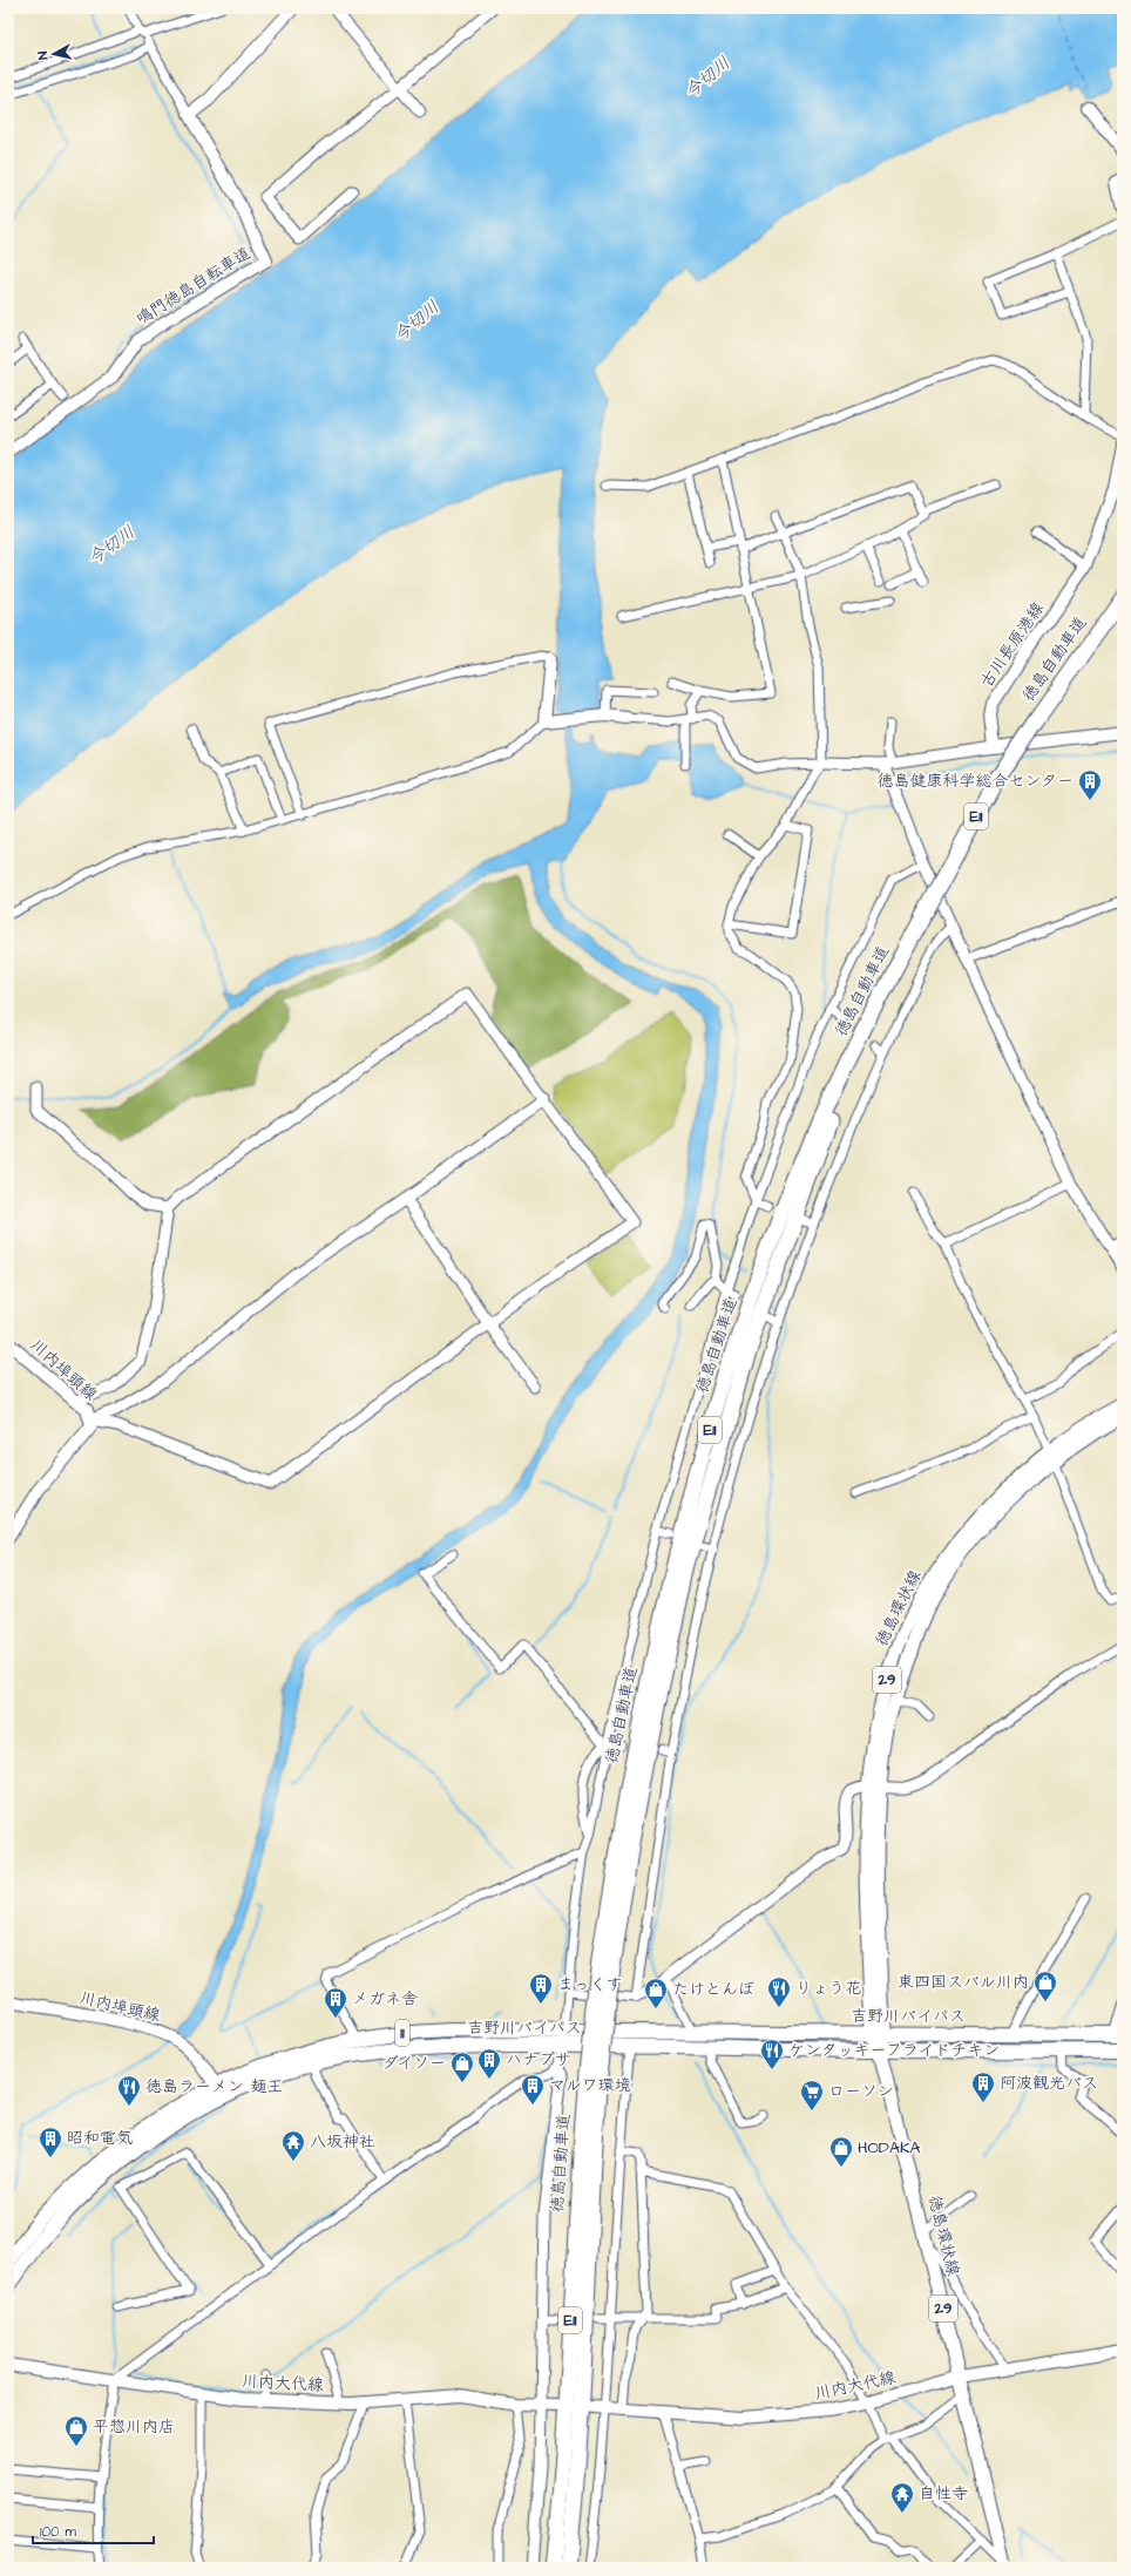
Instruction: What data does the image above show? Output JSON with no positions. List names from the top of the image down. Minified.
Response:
{"streets":{"highway":["徳島自動車道","E11","吉野川バイパス","11"],"main road":["鳴門徳島自転車道","古川長原港線","川内埠頭線","徳島環状線","29","川内大代線"]},"crossings":[["川内埠頭線","吉野川バイパス"],["徳島環状線","吉野川バイパス"],["徳島環状線","川内大代線"]],"water":["今切川"],"places":{"building":["徳島健康科学総合センター","まっくす","メガネ舎","ハナブサ","阿波観光バス","マルワ環境","昭和電気"],"shop":["東四国スバル川内","たけとんぼ","ダイソー","HODAKA","平惣川内店"],"restaurant":["りょう花","ケンタッキーフライドチキン","徳島ラーメン 麺王"],"supermarket":["ローソン"],"temple":["八坂神社","自性寺"]},"scale_bar":"100 m","north":"left"}
